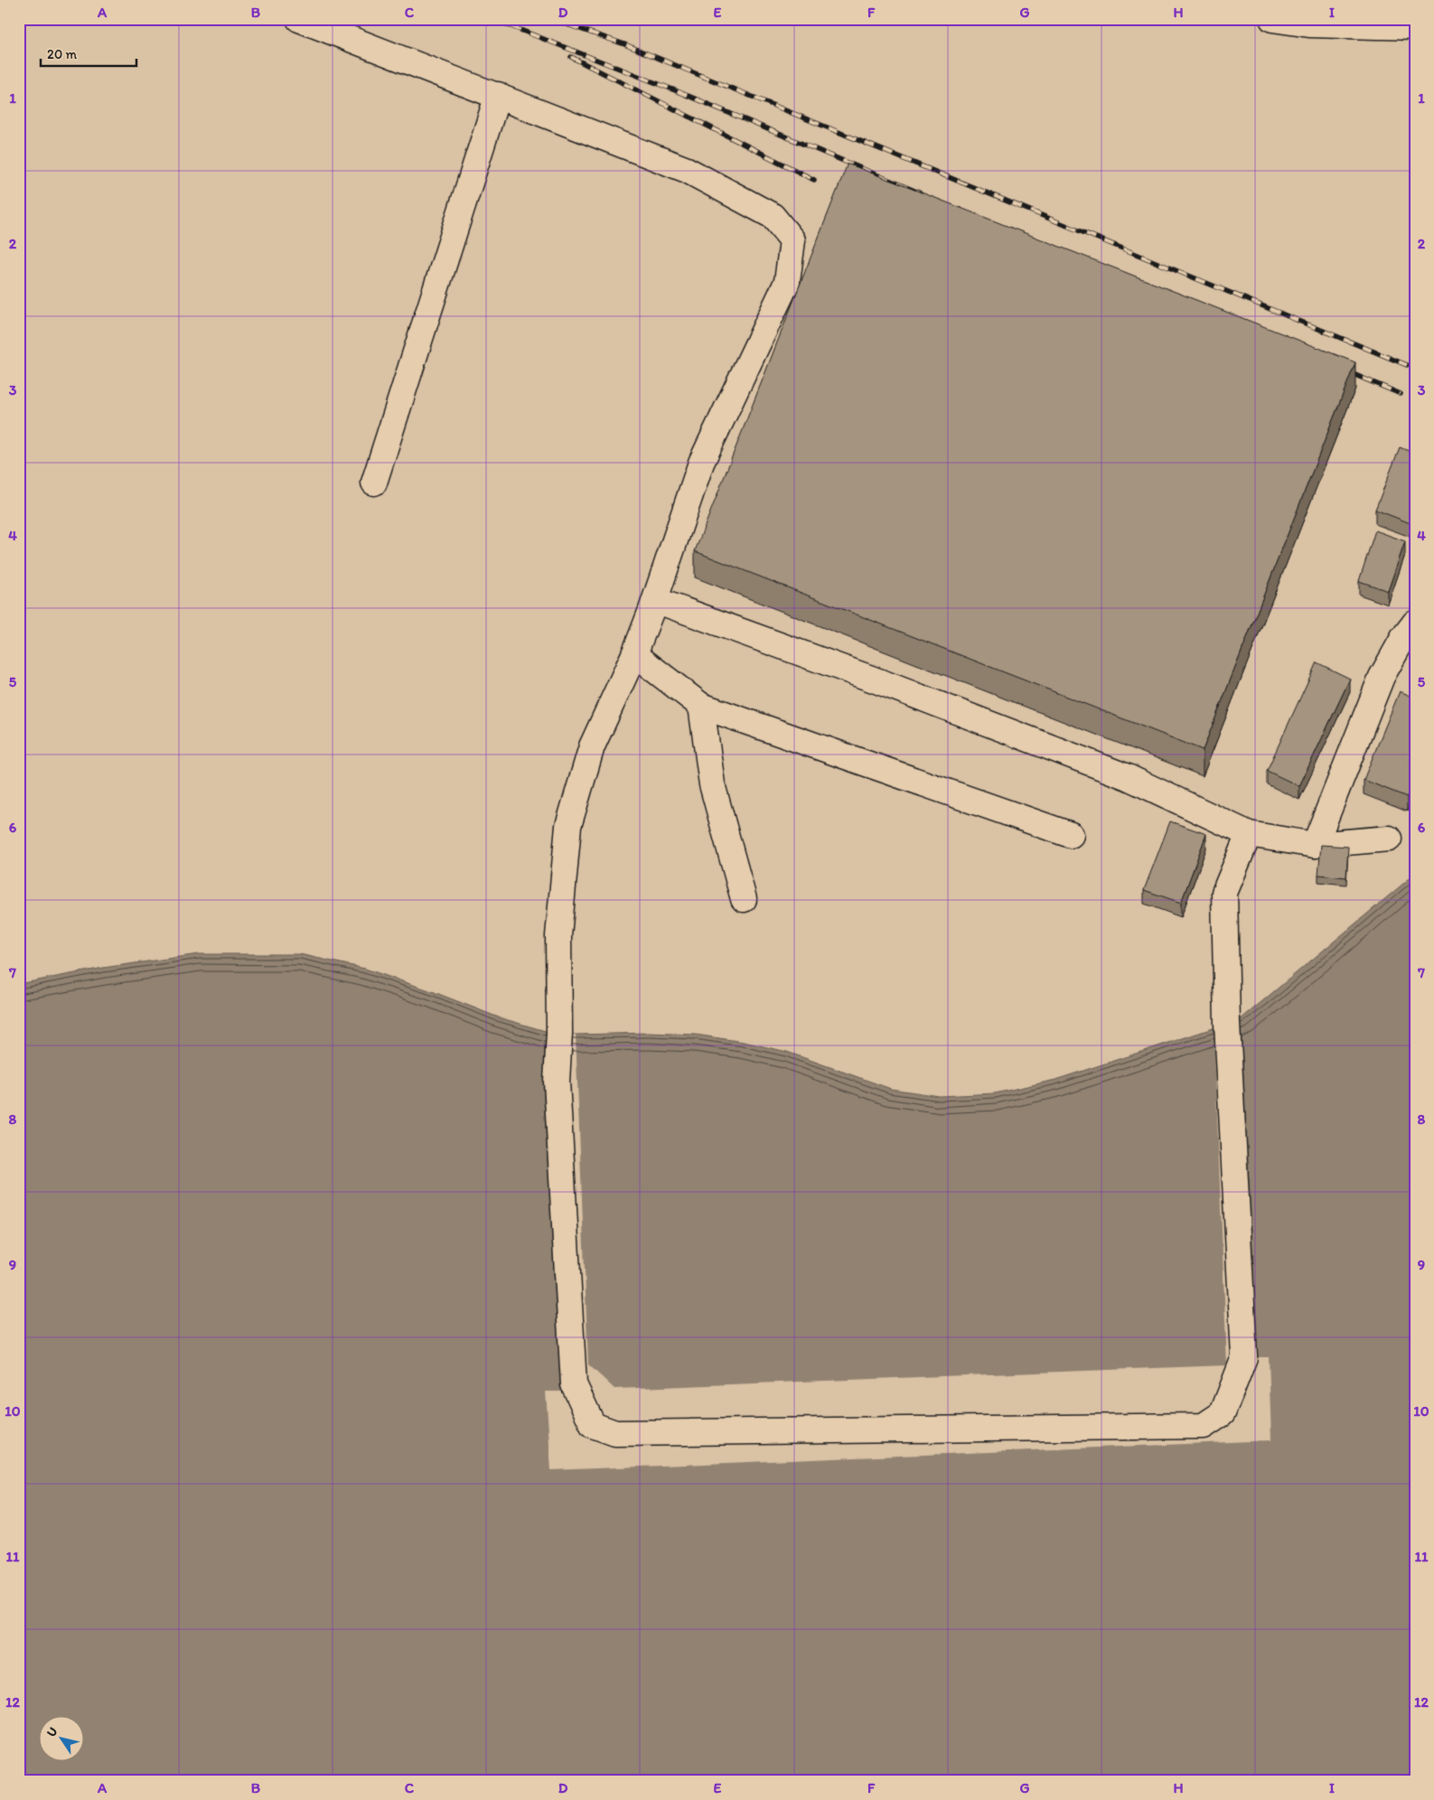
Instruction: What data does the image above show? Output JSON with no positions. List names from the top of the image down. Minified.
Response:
{"scale_bar":"20 m","north":"top left","grid":{"columns":["A","B","C","D","E","F","G","H","I"],"rows":["1","2","3","4","5","6","7","8","9","10","11","12"]}}
